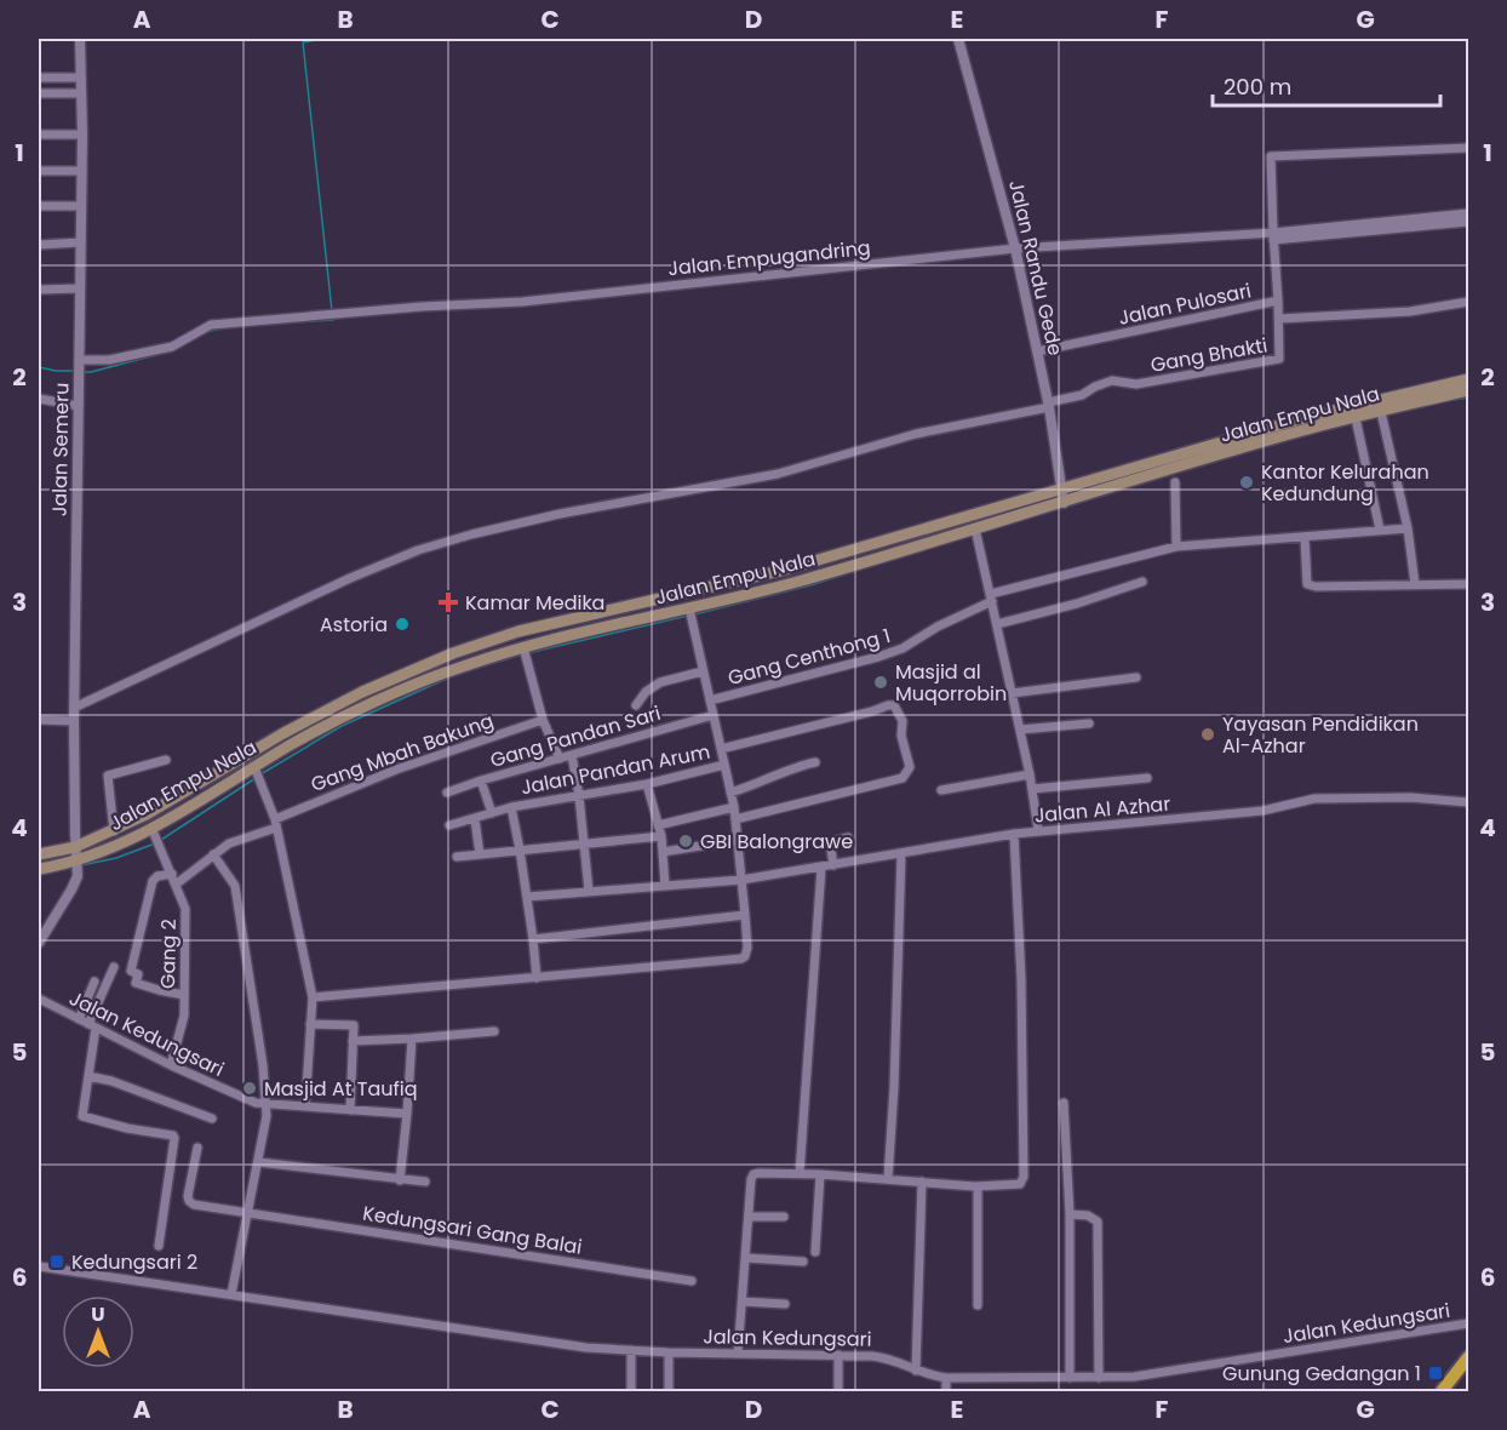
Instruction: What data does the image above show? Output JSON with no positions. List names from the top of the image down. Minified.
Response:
{"streets":{"main road":["Jalan Empu Nala"],"street":["Jalan Empugandring","Jalan Randu Gede","Jalan Pulosari","Gang Bhakti","Jalan Semeru","Gang Centhong 1","Gang Pandan Sari","Gang Mbah Bakung","Jalan Pandan Arum","Jalan Al Azhar","Gang 2","Jalan Kedungsari","Kedungsari Gang Balai"]},"crossings":[["Jalan Empugandring","Jalan Randu Gede"],["Jalan Empugandring","Jalan Pulosari"],["Jalan Empugandring","Jalan Semeru"],["Jalan Randu Gede","Jalan Pulosari"],["Jalan Randu Gede","Gang Bhakti"],["Jalan Randu Gede","Jalan Empu Nala"],["Jalan Pulosari","Gang Bhakti"],["Jalan Empu Nala","Jalan Semeru"],["Jalan Empu Nala","Gang 2"],["Gang Mbah Bakung","Gang 2"],["Gang 2","Jalan Kedungsari"]],"places":{"other":["Kantor Kelurahan Kedundung","Astoria","Masjid al Muqorrobin","Yayasan Pendidikan Al-Azhar","GBI Balongrawe","Masjid At Taufiq"],"health":["Kamar Medika"],"transit":["Kedungsari 2","Gunung Gedangan 1"]},"scale_bar":"200 m","north":"top","grid":{"columns":["A","B","C","D","E","F","G"],"rows":["1","2","3","4","5","6"]}}
